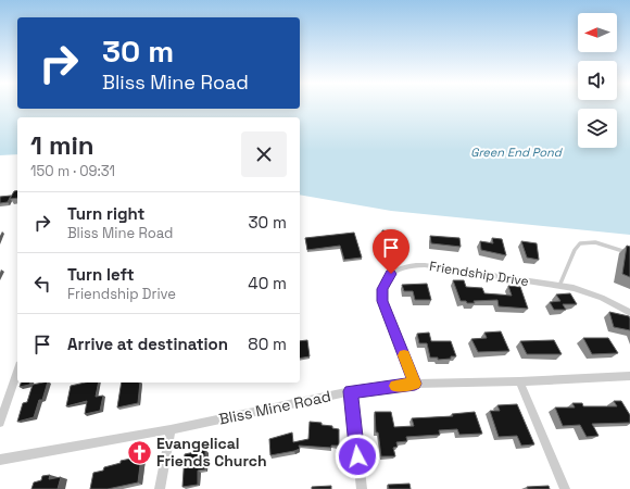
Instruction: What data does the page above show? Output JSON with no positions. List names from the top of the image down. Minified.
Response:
{"streets":{"street":["Friendship Drive","Bliss Mine Road"]},"crossings":[["Friendship Drive","Bliss Mine Road"]],"water":["Green End Pond"],"places":{"church":["Evangelical Friends Church"]},"north":"left","page":{"turn":["30 m","Bliss Mine Road"],"heading":["1 min","150 m · 09:31"],"list":[{"name":"Turn right","note":"Bliss Mine Road","value":"30 m"},{"name":"Turn left","note":"Friendship Drive","value":"40 m"},{"name":"Arrive at destination","value":"80 m"}]}}
